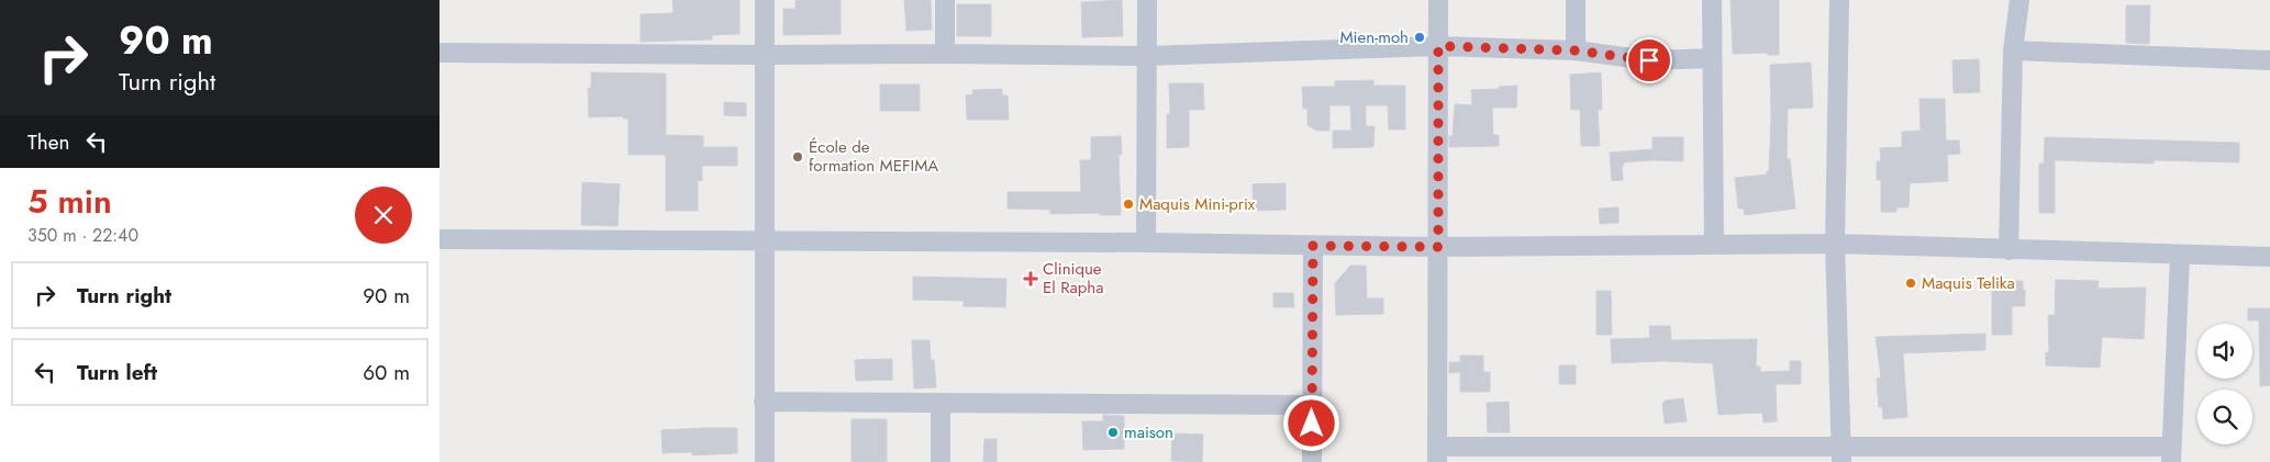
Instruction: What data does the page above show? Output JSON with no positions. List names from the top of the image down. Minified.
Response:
{"places":{"other":["Mien-moh","École de formation MEFIMA","Maquis Mini-prix","Maquis Telika","maison"],"health":["Clinique El Rapha"]},"page":{"turn":["90 m","Turn right"],"then":"Then","heading":["5 min","350 m · 22:40"],"list":[{"name":"Turn right","value":"90 m"},{"name":"Turn left","value":"60 m"}]}}
